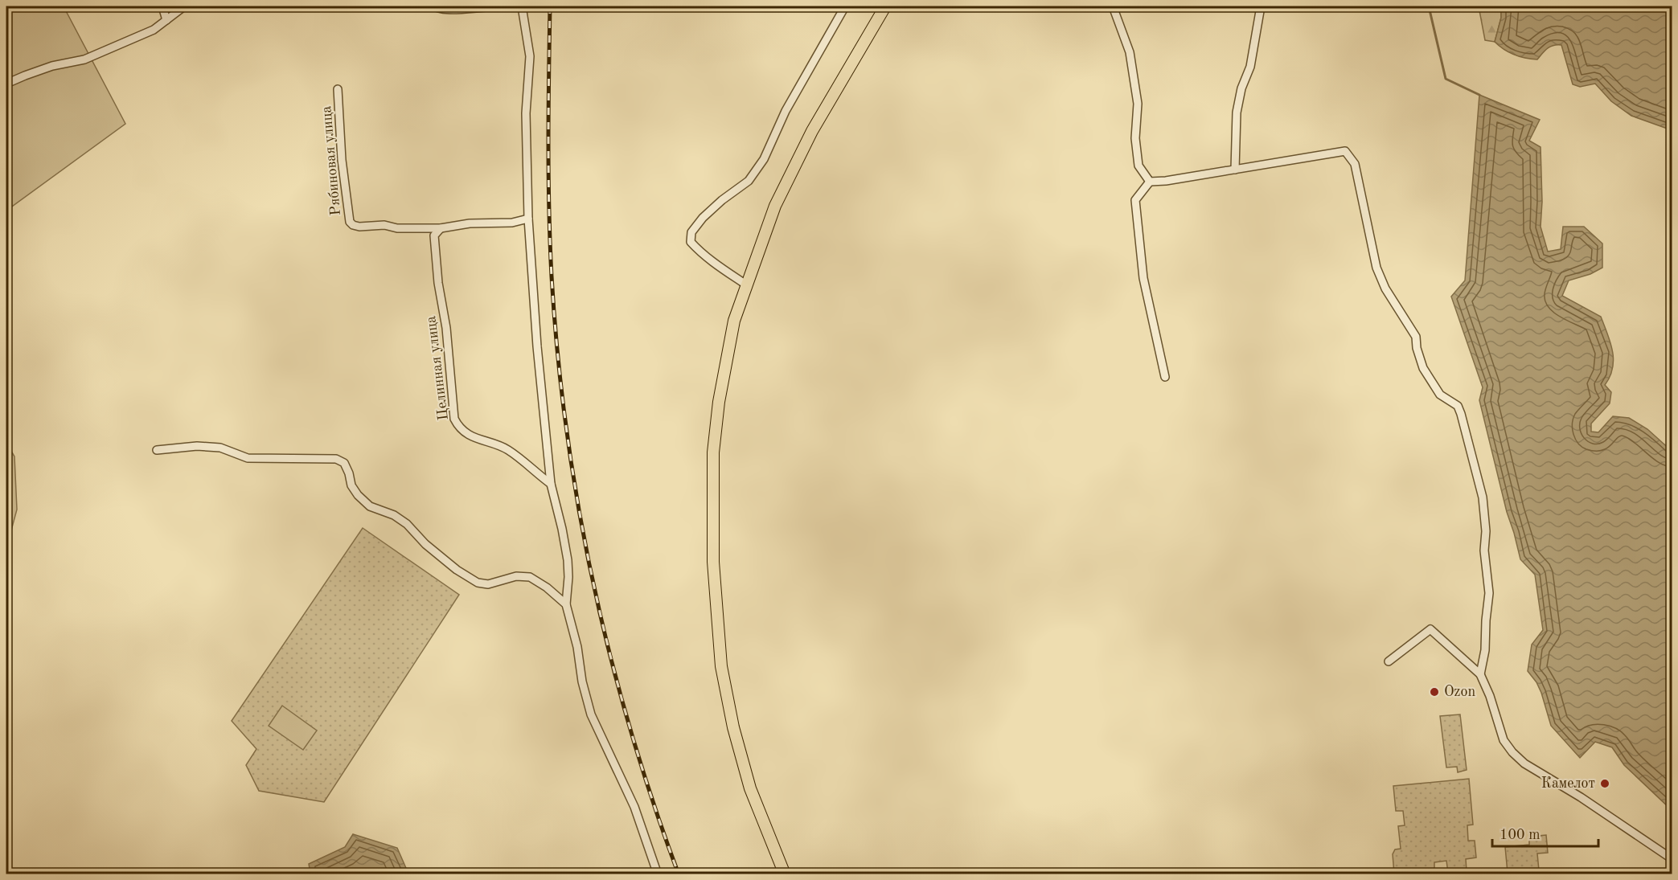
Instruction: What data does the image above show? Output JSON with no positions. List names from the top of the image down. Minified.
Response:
{"streets":{"street":["Рябиновая улица","Целинная улица"]},"crossings":[["Рябиновая улица","Целинная улица"]],"places":["Ozon","Камелот"],"scale_bar":"100 m"}
